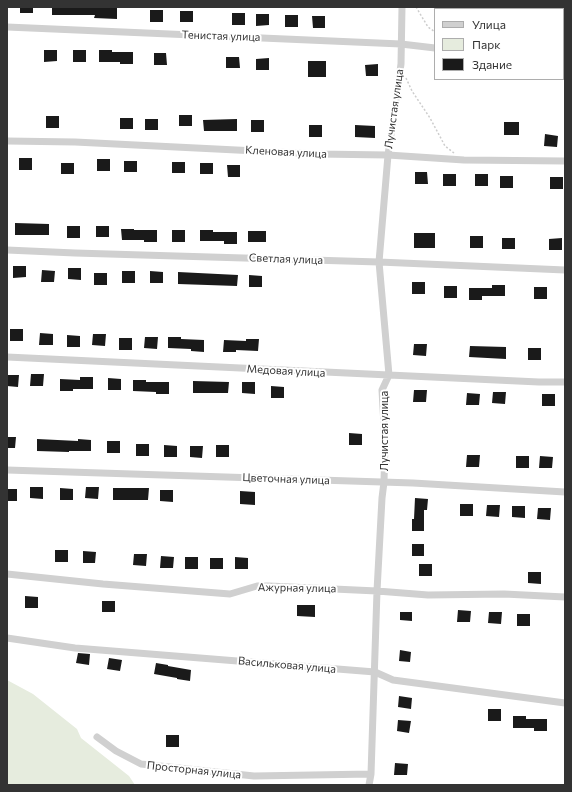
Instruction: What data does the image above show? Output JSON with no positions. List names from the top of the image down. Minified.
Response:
{"streets":{"street":["Тенистая улица","Лучистая улица","Кленовая улица","Светлая улица","Медовая улица","Цветочная улица","Ажурная улица","Васильковая улица","Просторная улица"]},"crossings":[["Тенистая улица","Лучистая улица"],["Лучистая улица","Кленовая улица"],["Лучистая улица","Светлая улица"],["Лучистая улица","Медовая улица"],["Лучистая улица","Цветочная улица"],["Лучистая улица","Ажурная улица"],["Лучистая улица","Васильковая улица"],["Лучистая улица","Просторная улица"]],"legend":["Улица","Парк","Здание"]}
